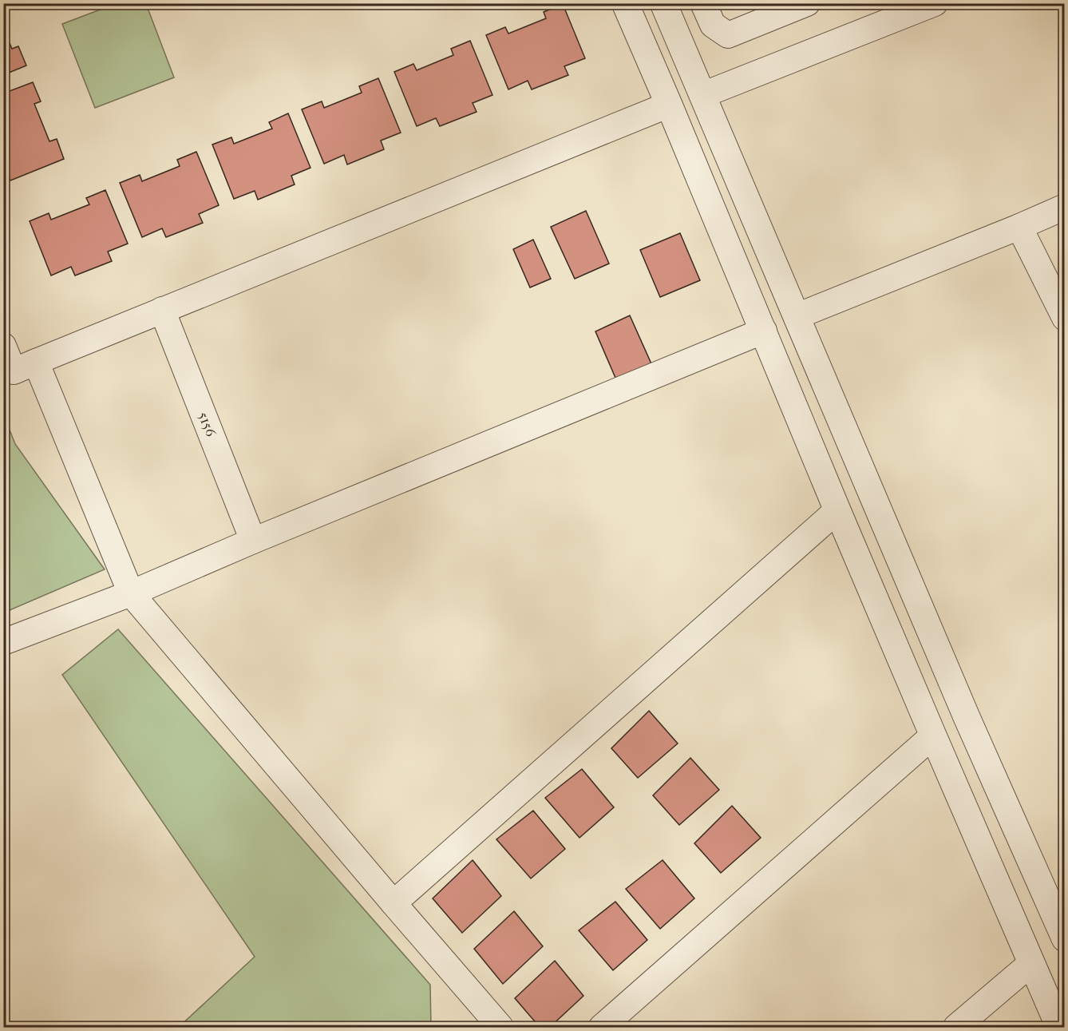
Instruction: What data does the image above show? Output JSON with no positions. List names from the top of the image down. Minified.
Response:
{"streets":{"street":["5156"]}}
